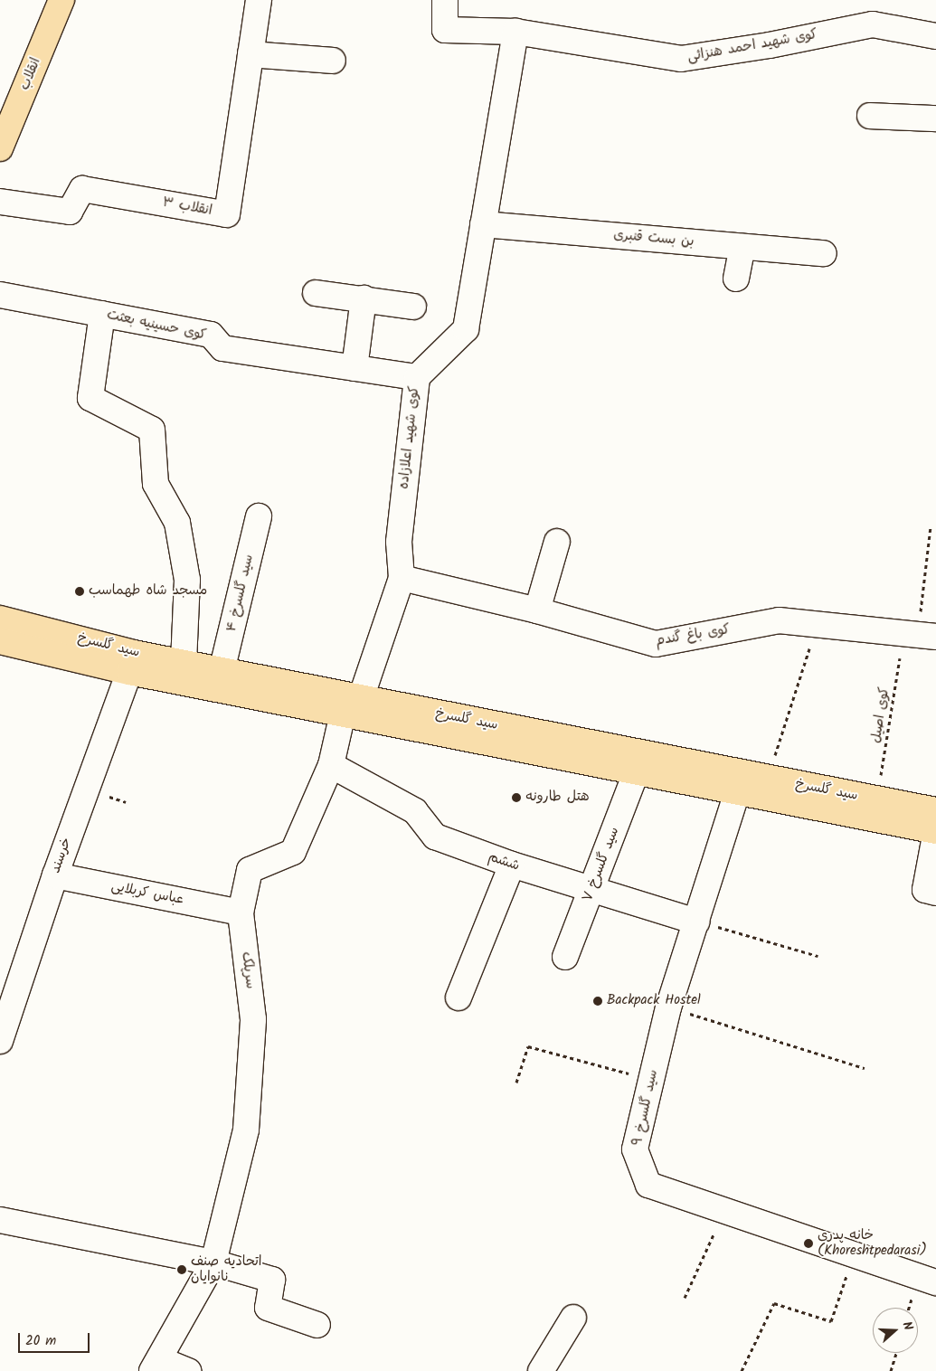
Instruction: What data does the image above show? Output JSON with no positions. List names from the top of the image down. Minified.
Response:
{"streets":{"main road":["انقلاب","سید گلسرخ"],"street":["کوی شهید احمد هنزائی","انقلاب ۳","بن بست قنبری","کوی حسینیه بعثت","کوی شهید اعلازاده","سید گلسرخ ۴","کوی باغ گندم","خرسند","ششم","سید گلسرخ ۷","عباس کربلایی","سرپلک","سید گلسرخ ۹"],"path":["کوی اصیل"]},"crossings":[["کوی شهید احمد هنزائی","کوی شهید اعلازاده"],["بن بست قنبری","کوی شهید اعلازاده"],["کوی حسینیه بعثت","کوی شهید اعلازاده"],["کوی شهید اعلازاده","کوی باغ گندم"],["کوی شهید اعلازاده","سید گلسرخ"],["کوی شهید اعلازاده","سرپلک"],["سید گلسرخ ۴","سید گلسرخ"],["کوی باغ گندم","کوی اصیل"],["سید گلسرخ","کوی اصیل"],["سید گلسرخ","خرسند"],["سید گلسرخ","سید گلسرخ ۷"],["سید گلسرخ","سرپلک"],["سید گلسرخ","سید گلسرخ ۹"],["خرسند","عباس کربلایی"],["ششم","سید گلسرخ ۷"],["ششم","سرپلک"],["ششم","سید گلسرخ ۹"],["عباس کربلایی","سرپلک"]],"places":["مسجد شاه طهماسب","هتل طارونه","Backpack Hostel","خانه پدری (Khoreshtpedarasi)","اتحادیه صنف نانوایان"],"scale_bar":"20 m","north":"right"}
